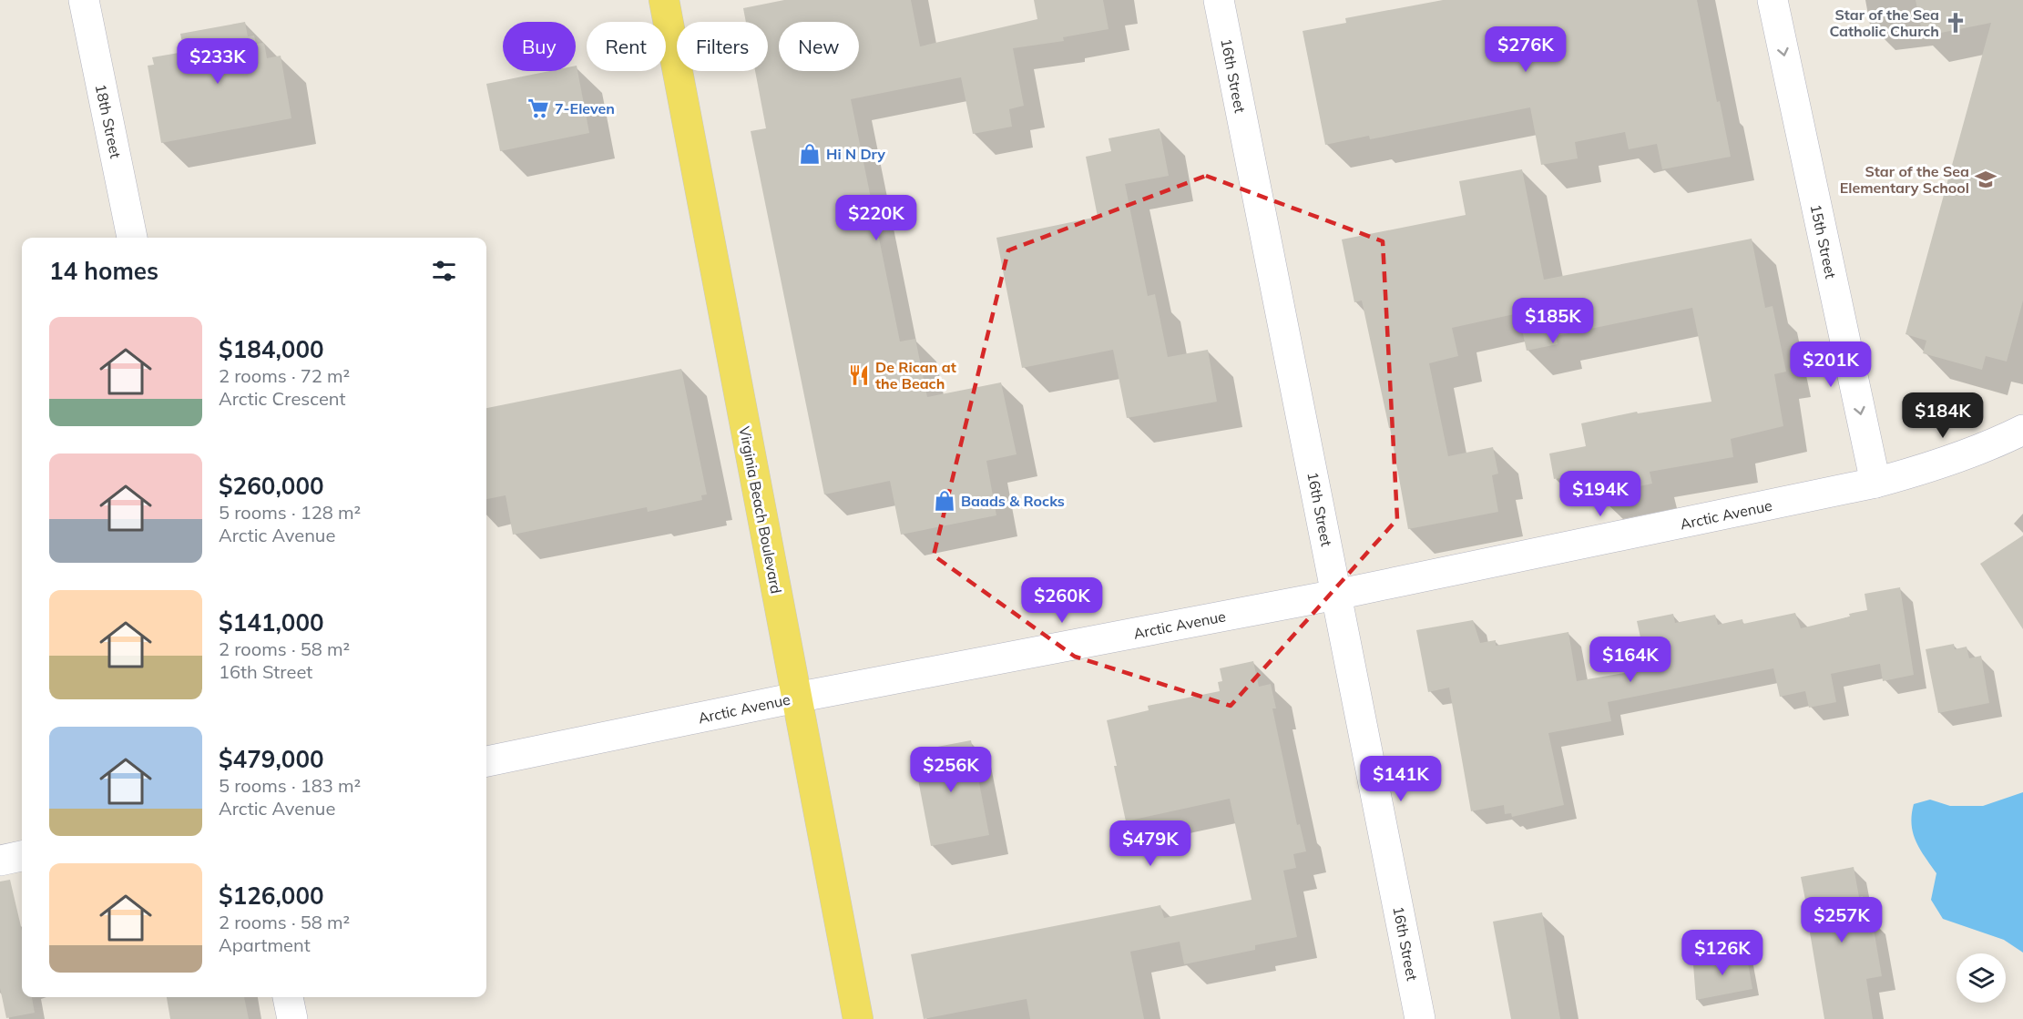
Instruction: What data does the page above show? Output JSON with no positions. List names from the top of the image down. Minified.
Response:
{"streets":{"main road":["Virginia Beach Boulevard"],"street":["16th Street","18th Street","15th Street","Arctic Avenue"]},"crossings":[["16th Street","Arctic Avenue"],["15th Street","Arctic Avenue"],["Virginia Beach Boulevard","Arctic Avenue"]],"one_way":["15th Street"],"places":{"church":["Star of the Sea Catholic Church"],"supermarket":["7-Eleven"],"shop":["Hi N Dry","Baads & Rocks"],"school or university":["Star of the Sea Elementary School"],"restaurant":["De Rican at the Beach"]},"page":{"chip":["Buy","Rent","Filters","New"],"price":["$276K","$233K","$220K","$185K","$201K","$184K","$194K","$260K","$164K","$256K","$141K","$479K","$257K","$126K"],"heading":"14 homes","list":[{"name":"$184,000","note":"2 rooms · 72 m² · Arctic Crescent"},{"name":"$260,000","note":"5 rooms · 128 m² · Arctic Avenue"},{"name":"$141,000","note":"2 rooms · 58 m² · 16th Street"},{"name":"$479,000","note":"5 rooms · 183 m² · Arctic Avenue"},{"name":"$126,000","note":"2 rooms · 58 m² · Apartment"}]}}
